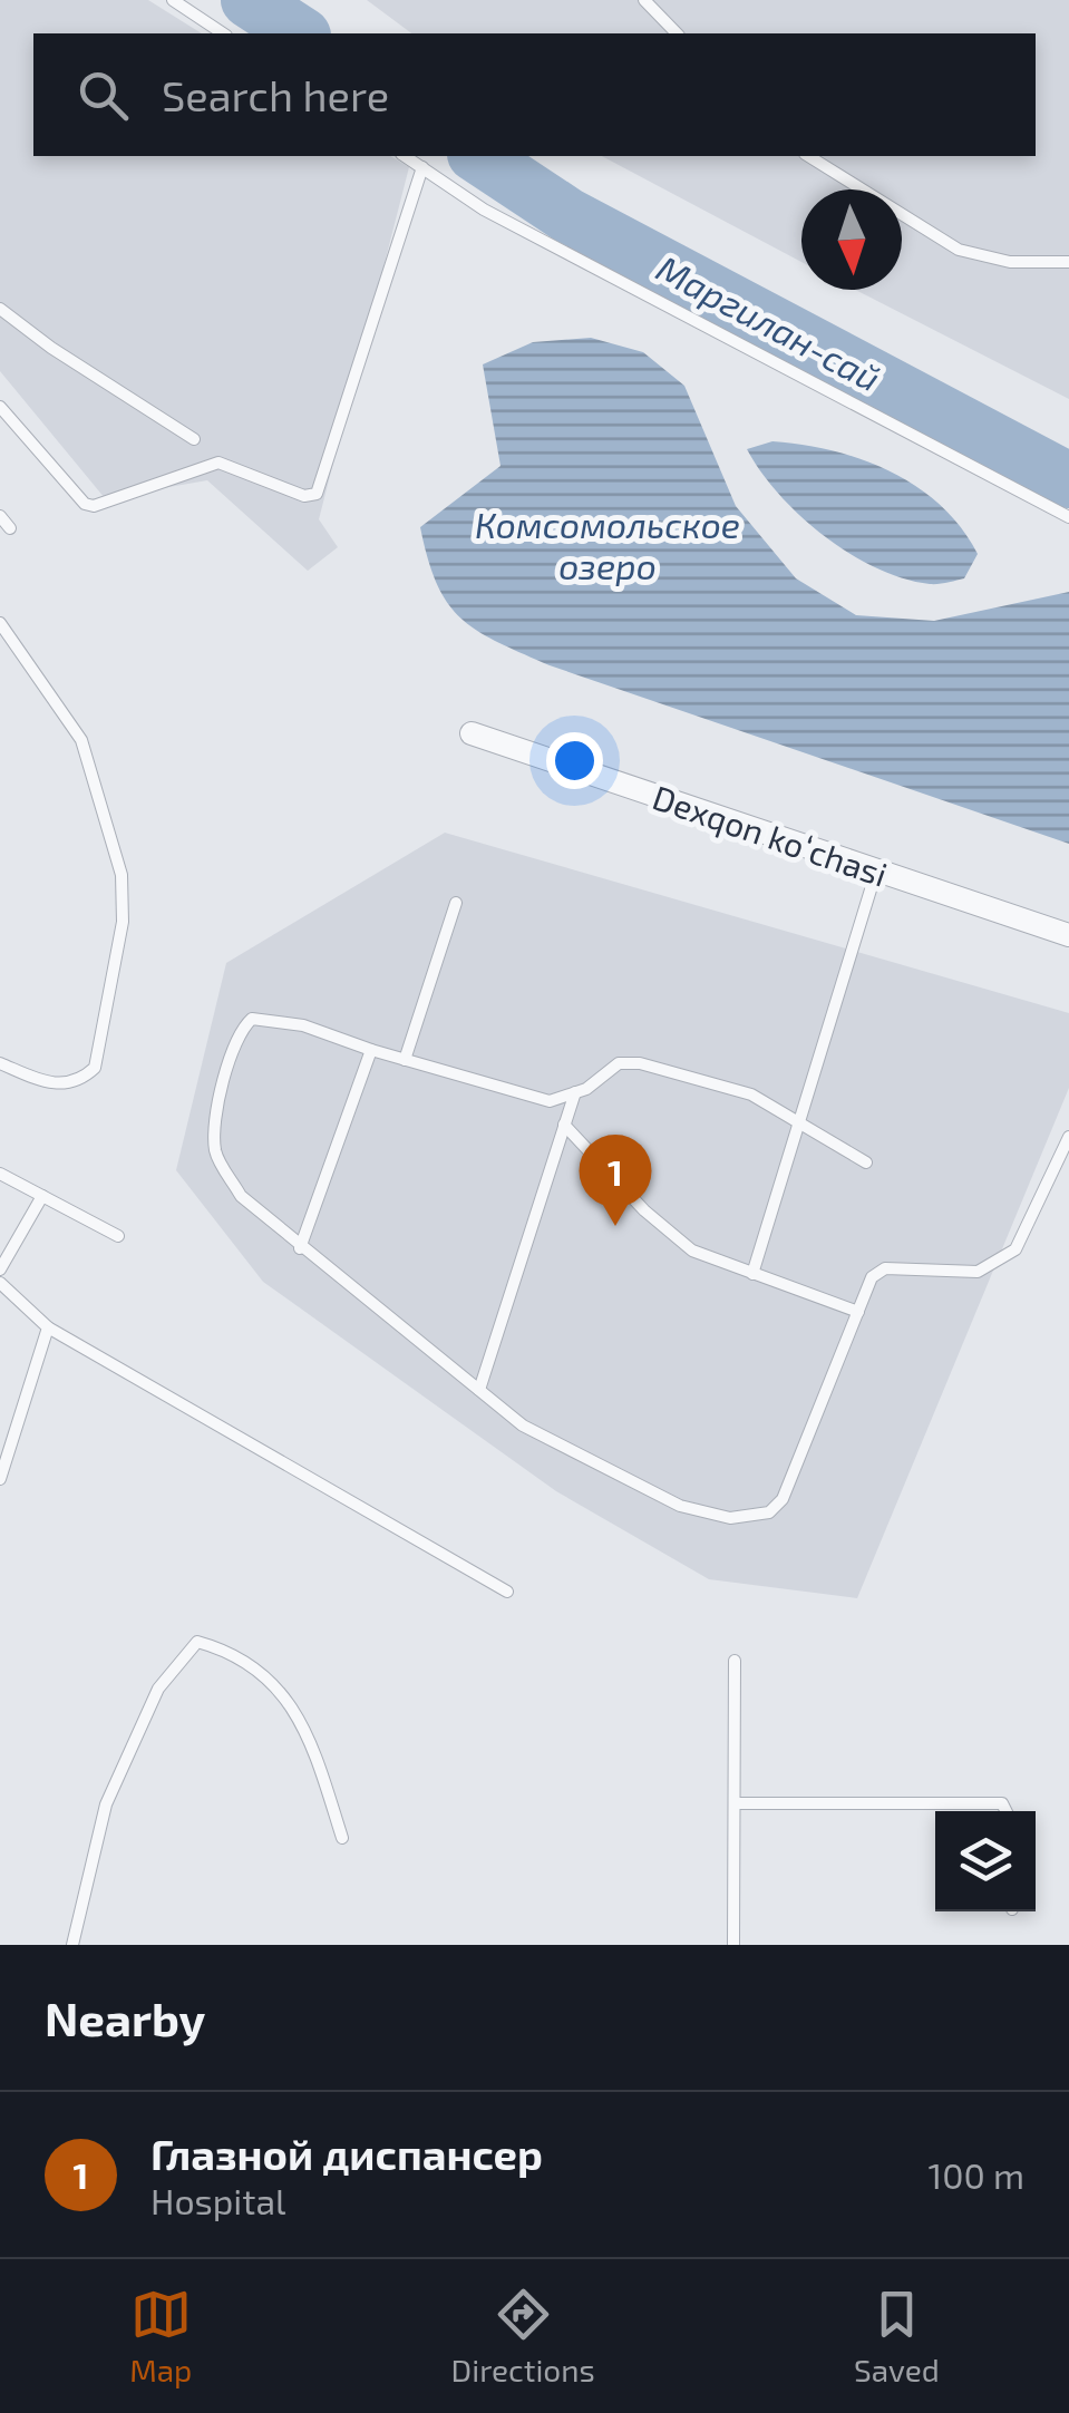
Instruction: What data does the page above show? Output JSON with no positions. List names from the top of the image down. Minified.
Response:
{"streets":{"street":["Dexqon koʻchasi"]},"water":["Маргилан-сай","Комсомольское озеро"],"north":"bottom","page":{"search":"Search here","pins":"1","heading":"Nearby","list":[{"mark":"1","name":"Глазной диспансер","note":"Hospital","value":"100 m"}],"nav":["Map","Directions","Saved"]}}
